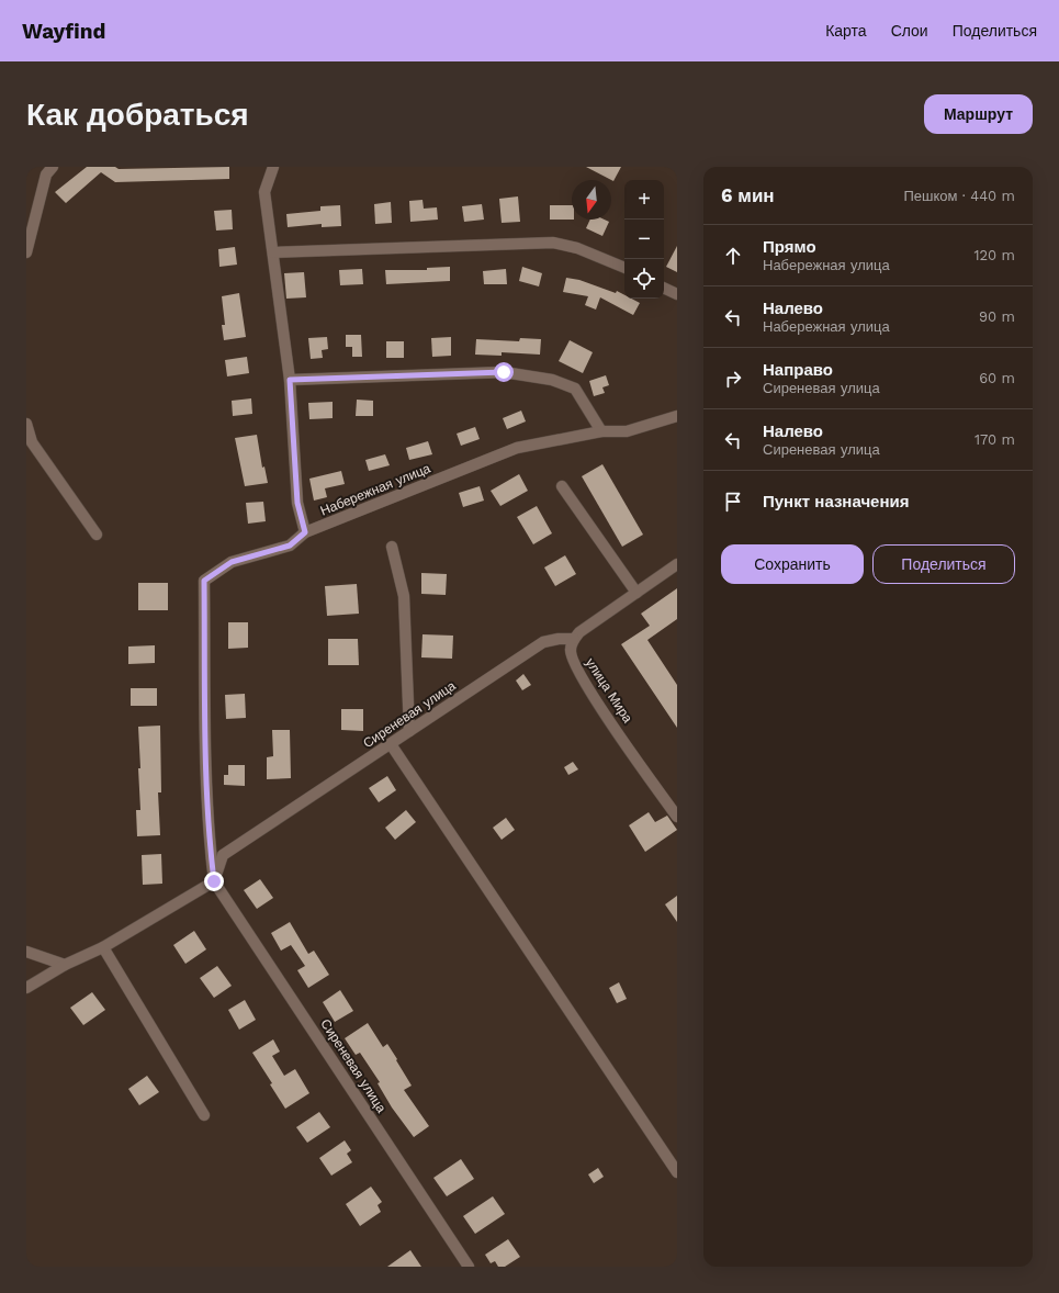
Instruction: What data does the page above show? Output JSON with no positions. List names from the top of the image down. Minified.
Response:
{"streets":{"street":["Набережная улица","улица Мира","Сиреневая улица"]},"crossings":[["Набережная улица","Сиреневая улица"],["улица Мира","Сиреневая улица"]],"north":"bottom","page":{"header":"Wayfind","nav":["Карта","Слои","Поделиться"],"buttons":["Маршрут",["Сохранить","Поделиться"]],"title":"Как добраться","heading":["6 мин","Пешком · 440 m"],"map_buttons":["+","−"],"list":[["Прямо","Набережная улица","120 m"],["Налево","Набережная улица","90 m"],["Направо","Сиреневая улица","60 m"],["Налево","Сиреневая улица","170 m"],"Пункт назначения"]}}
